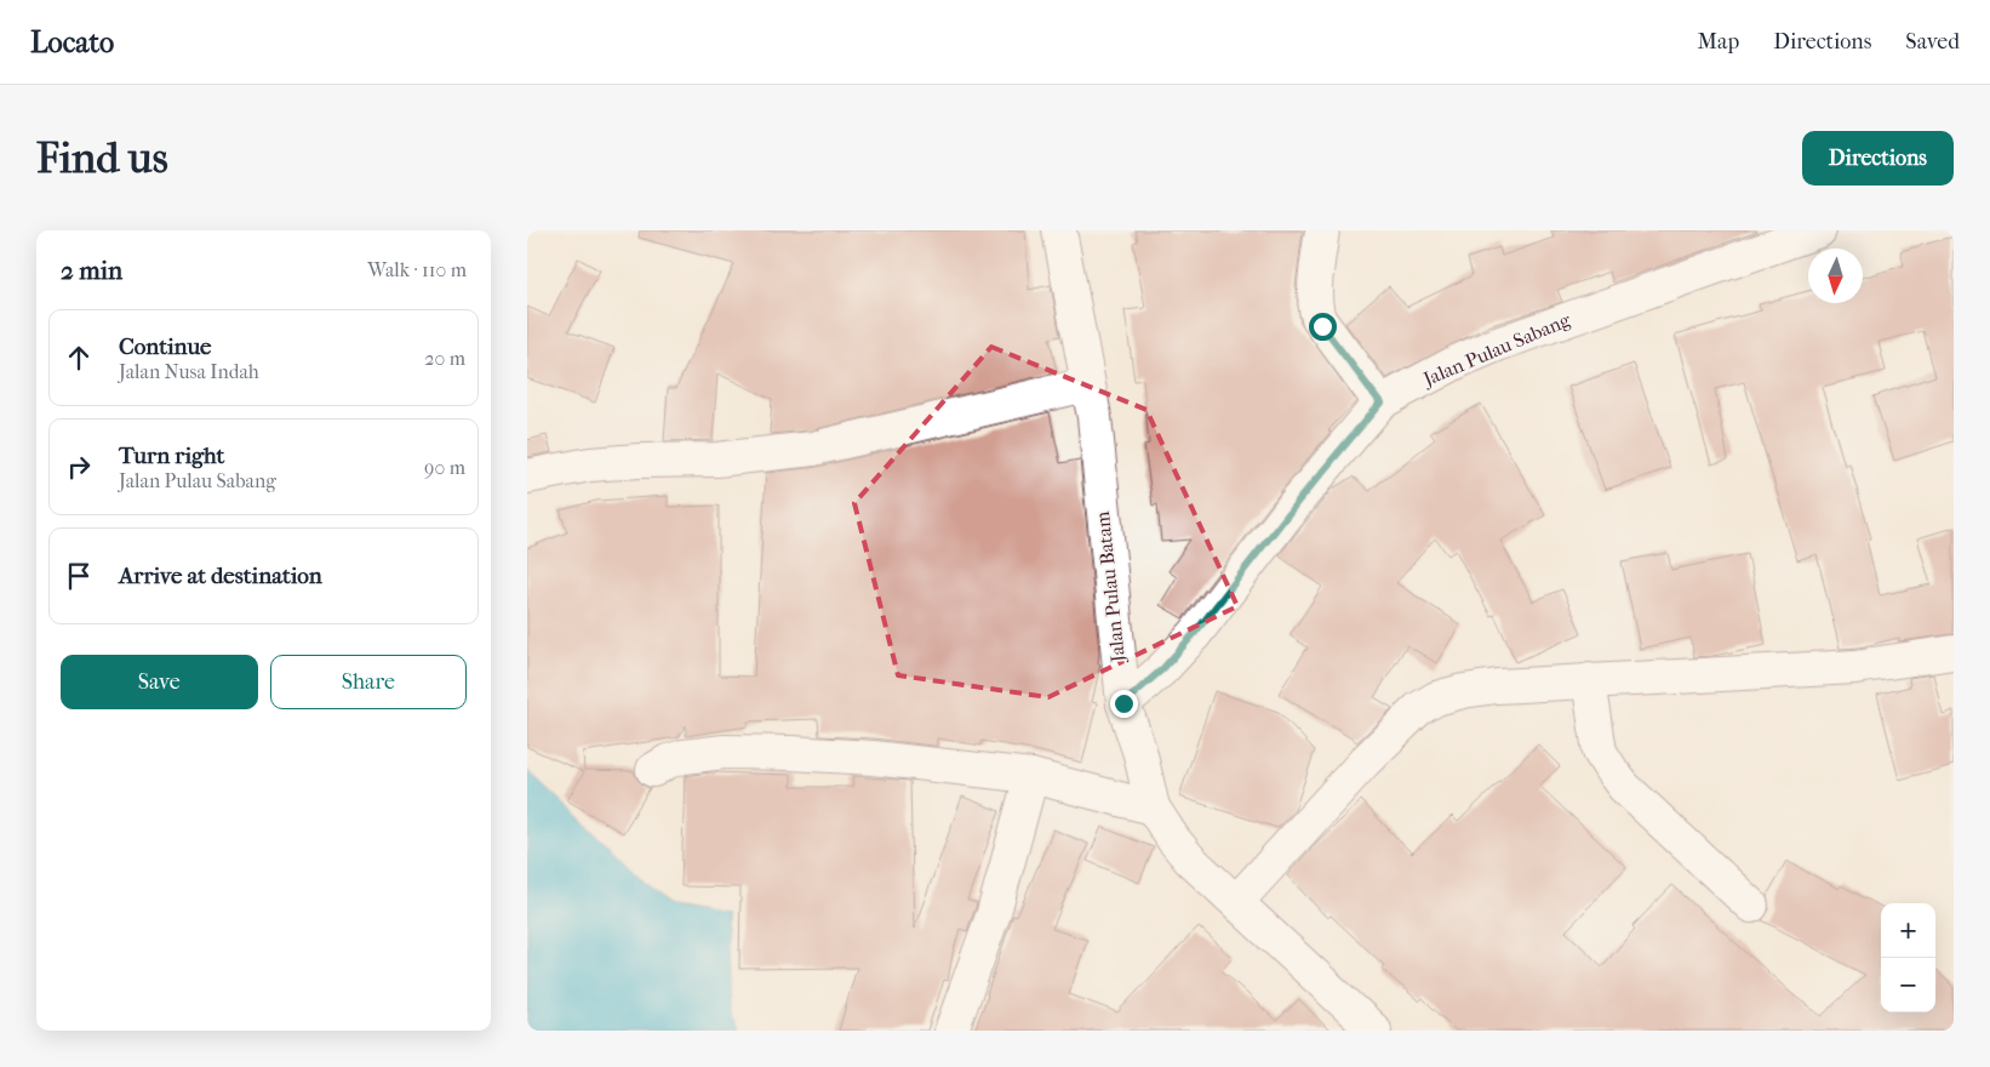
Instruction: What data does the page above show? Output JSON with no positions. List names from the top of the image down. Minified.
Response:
{"streets":{"main road":["Jalan Pulau Sabang","Jalan Pulau Batam"]},"crossings":[["Jalan Pulau Sabang","Jalan Pulau Batam"]],"north":"bottom","page":{"header":"Locato","nav":["Map","Directions","Saved"],"buttons":["Directions",["Save","Share"]],"title":"Find us","heading":["2 min","Walk · 110 m"],"list":[["Continue","Jalan Nusa Indah","20 m"],["Turn right","Jalan Pulau Sabang","90 m"],"Arrive at destination"],"map_buttons":["+","−"]}}
